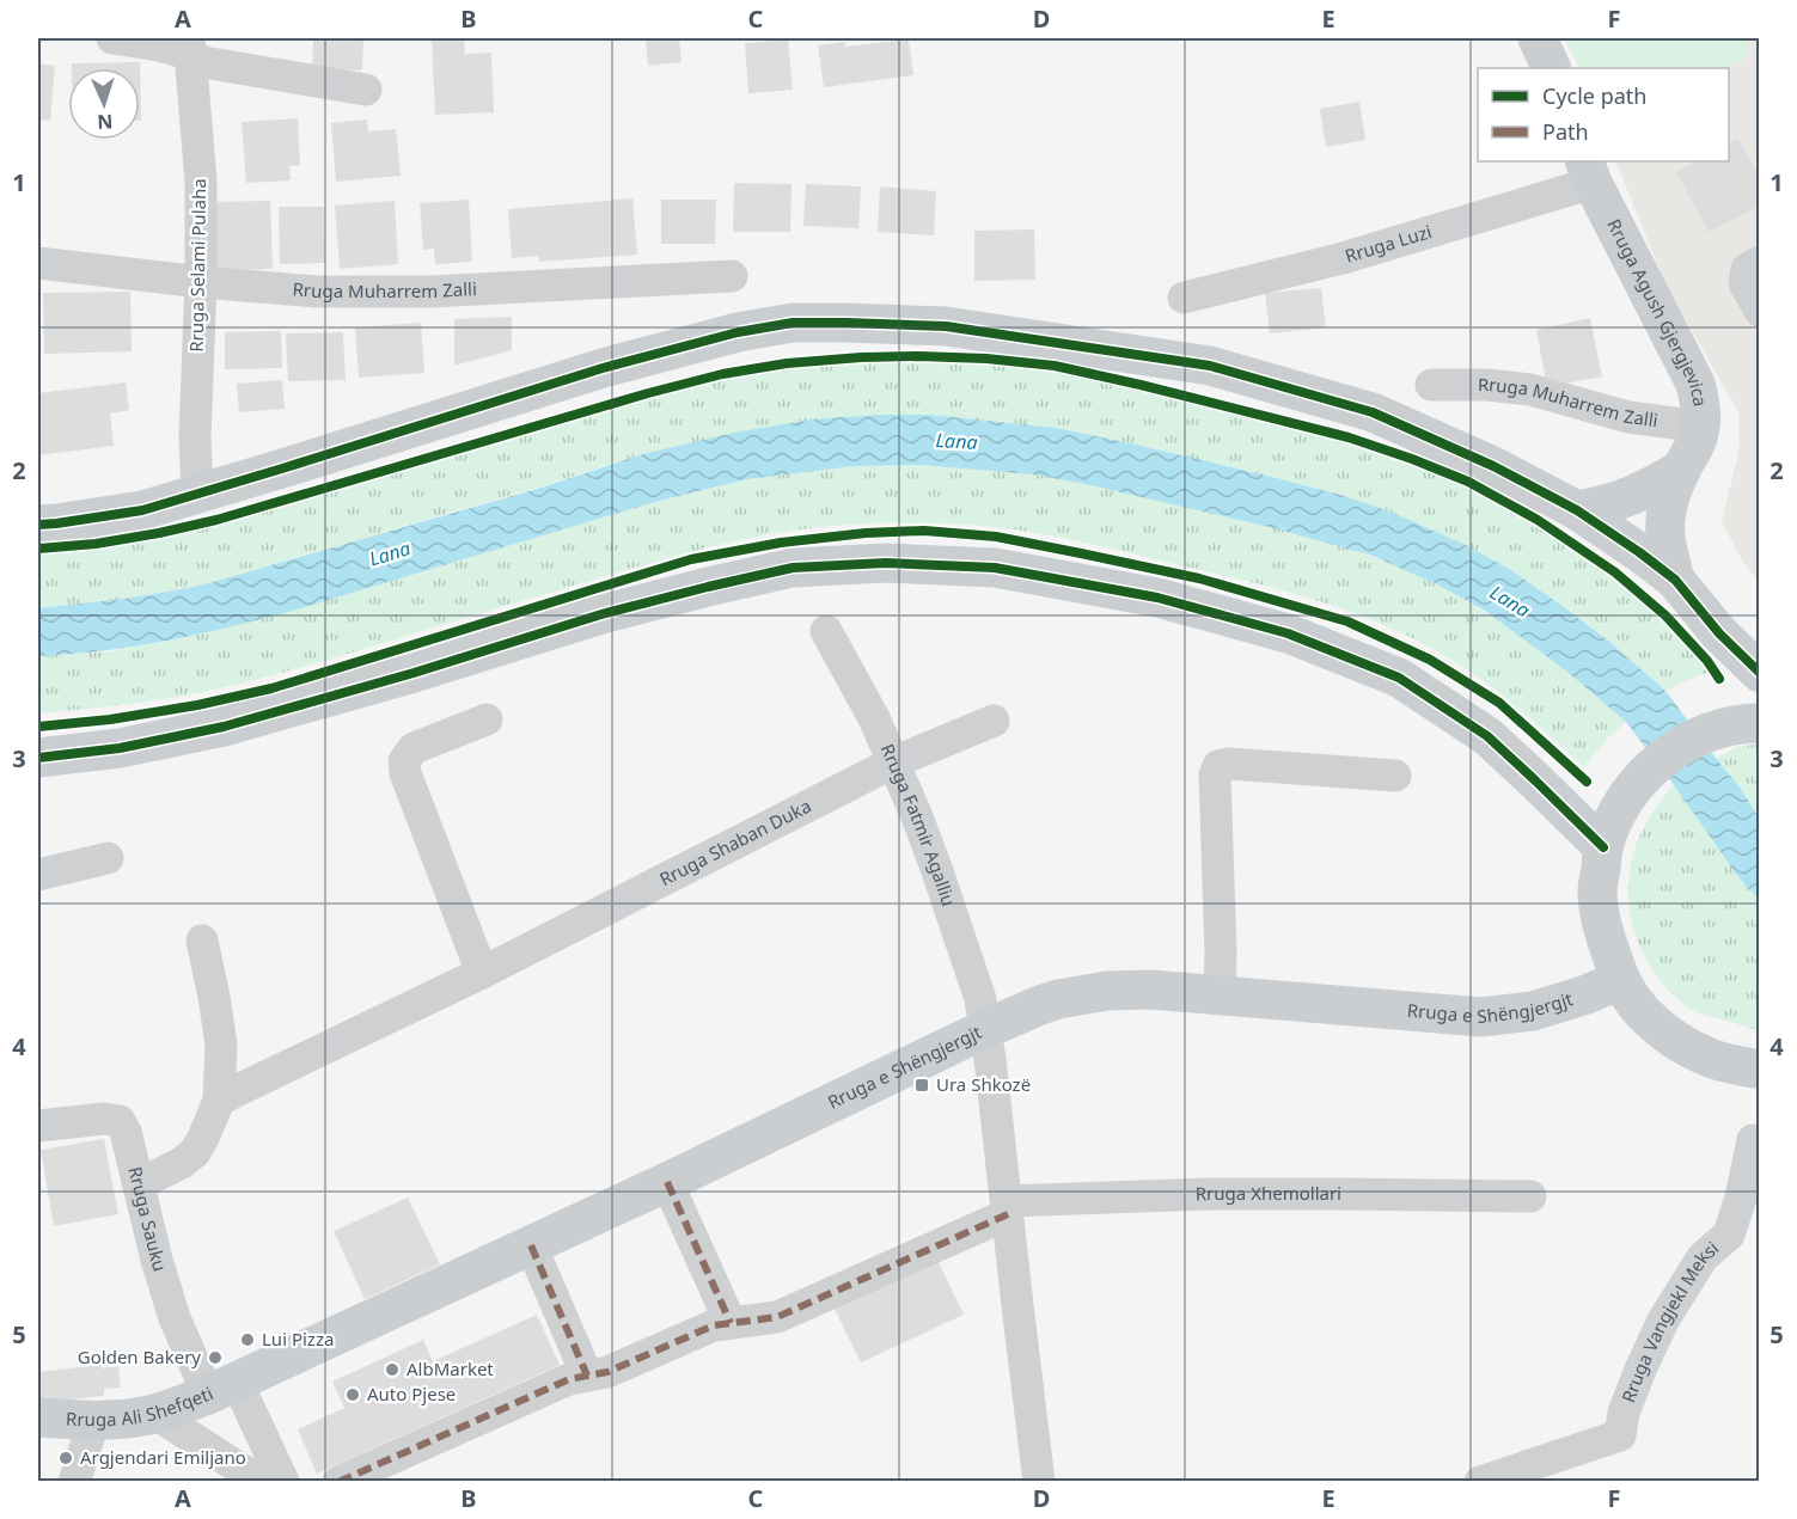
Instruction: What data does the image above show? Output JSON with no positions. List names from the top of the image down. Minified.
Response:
{"streets":{"main road":["Rruga Agush Gjergjevica","Rruga e Shëngjergjt","Rruga Ali Shefqeti"],"street":["Rruga Luzi","Rruga Selami Pulaha","Rruga Muharrem Zalli","Rruga Fatmir Agalliu","Rruga Shaban Duka","Rruga Xhemollari","Rruga Sauku","Rruga Vangjekl Meksi"]},"crossings":[["Rruga Luzi","Rruga Agush Gjergjevica"],["Rruga Selami Pulaha","Rruga Muharrem Zalli"],["Rruga Muharrem Zalli","Rruga Agush Gjergjevica"],["Rruga Fatmir Agalliu","Rruga Shaban Duka"],["Rruga Fatmir Agalliu","Rruga e Shëngjergjt"],["Rruga e Shëngjergjt","Rruga Sauku"],["Rruga e Shëngjergjt","Rruga Ali Shefqeti"],["Rruga Sauku","Rruga Ali Shefqeti"]],"water":["Lana"],"places":{"transit":["Ura Shkozë"],"other":["Lui Pizza","Golden Bakery","AlbMarket","Auto Pjese","Argjendari Emiljano"]},"legend":["Cycle path","Path"],"north":"bottom","grid":{"columns":["A","B","C","D","E","F"],"rows":["1","2","3","4","5"]}}
